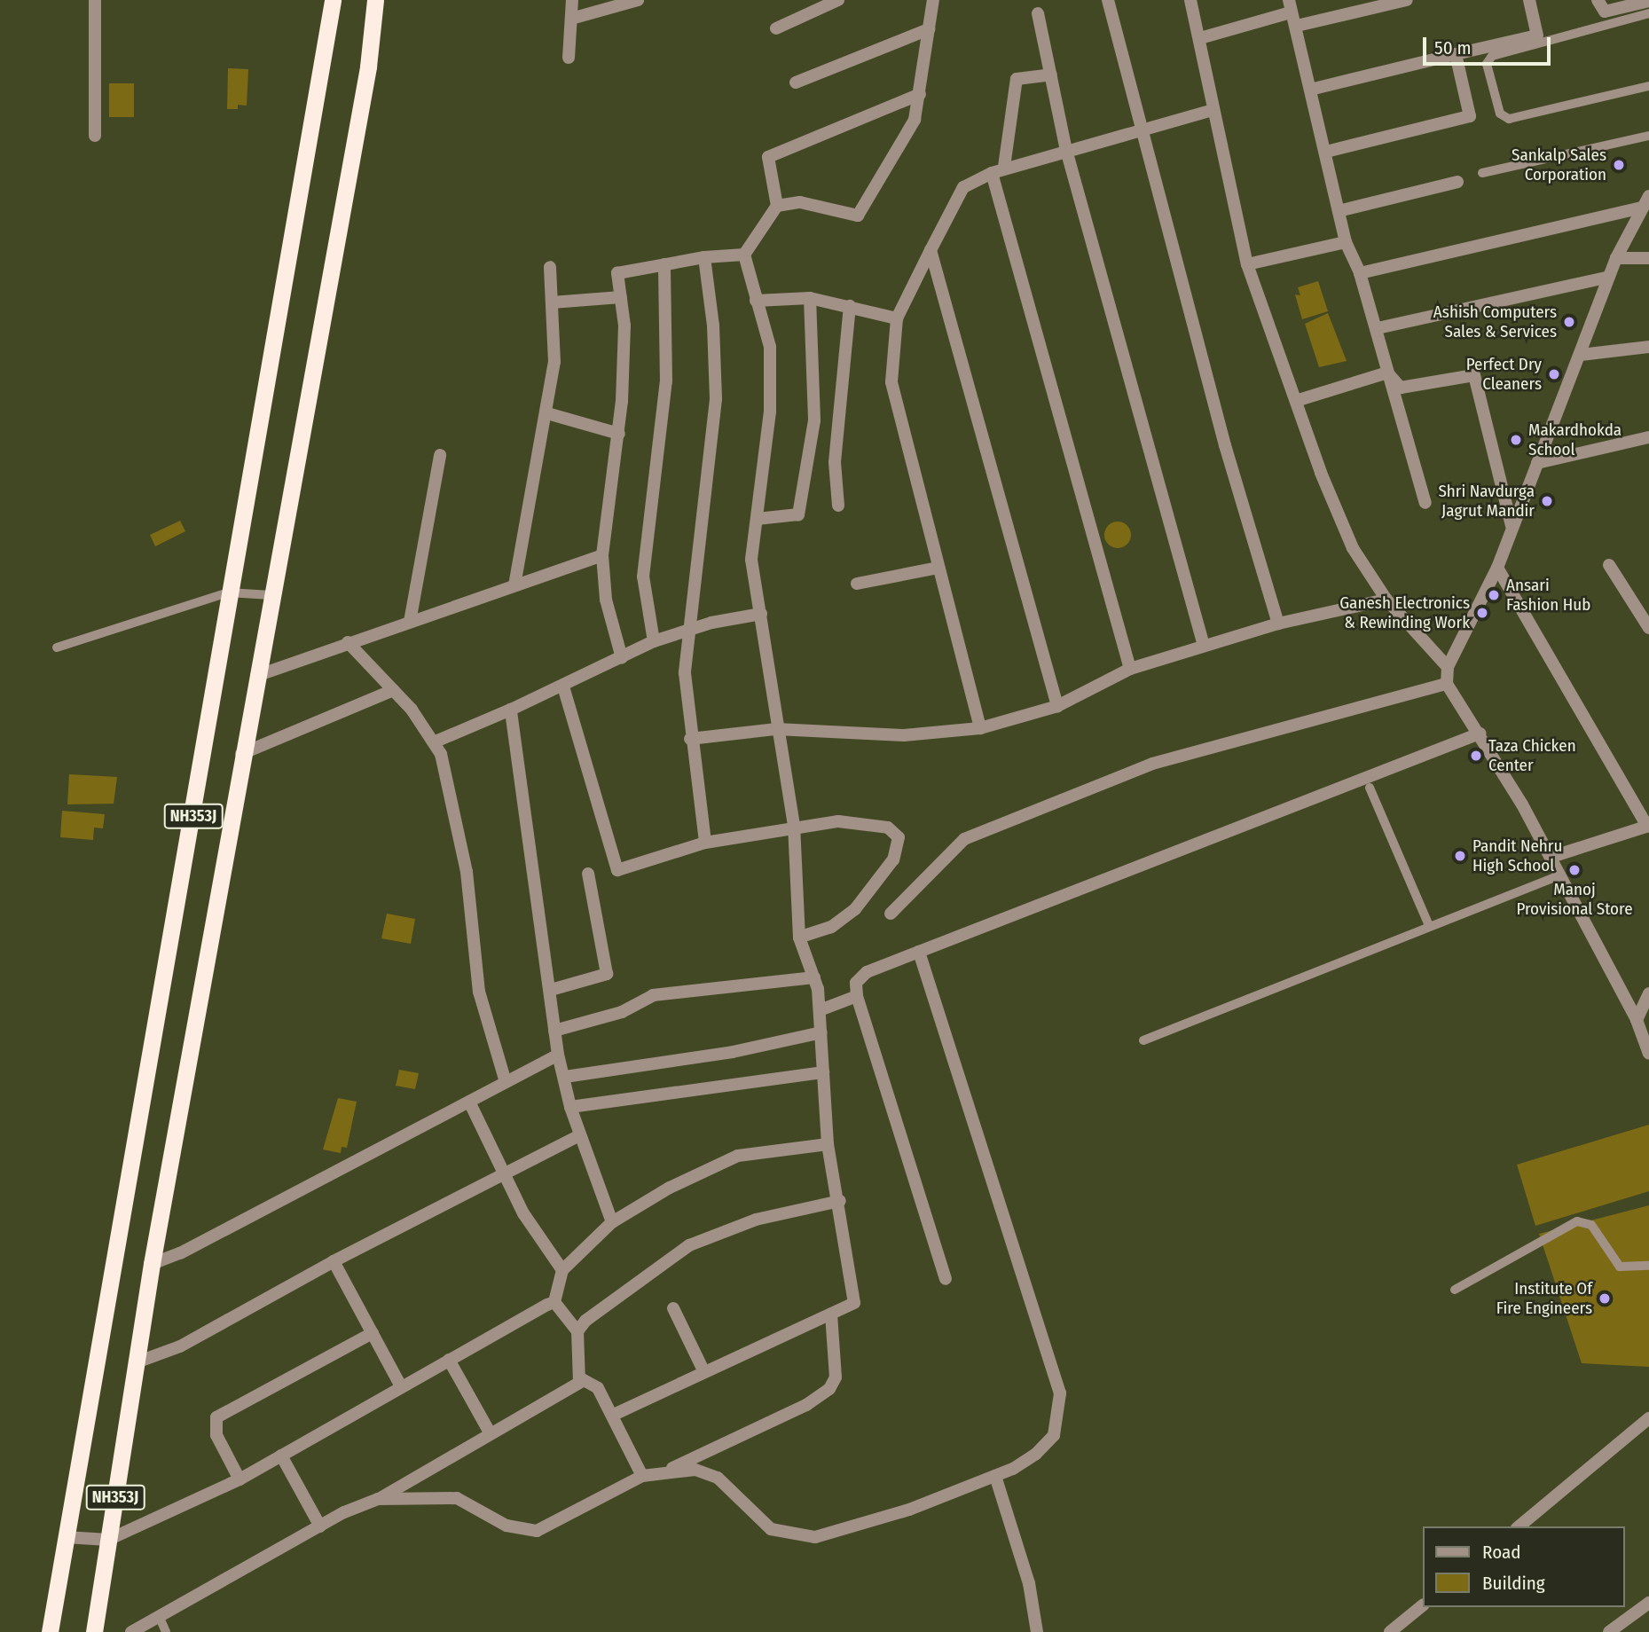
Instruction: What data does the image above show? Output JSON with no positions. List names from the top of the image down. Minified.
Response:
{"streets":{"highway":["NH353J"]},"places":["Sankalp Sales Corporation","Ashish Computers Sales & Services","Perfect Dry Cleaners","Makardhokda School","Shri Navdurga Jagrut Mandir","Ansari Fashion Hub","Ganesh Electronics & Rewinding Work","Taza Chicken Center","Pandit Nehru High School","Manoj Provisional Store","Institute Of Fire Engineers"],"legend":["Road","Building"],"scale_bar":"50 m"}
